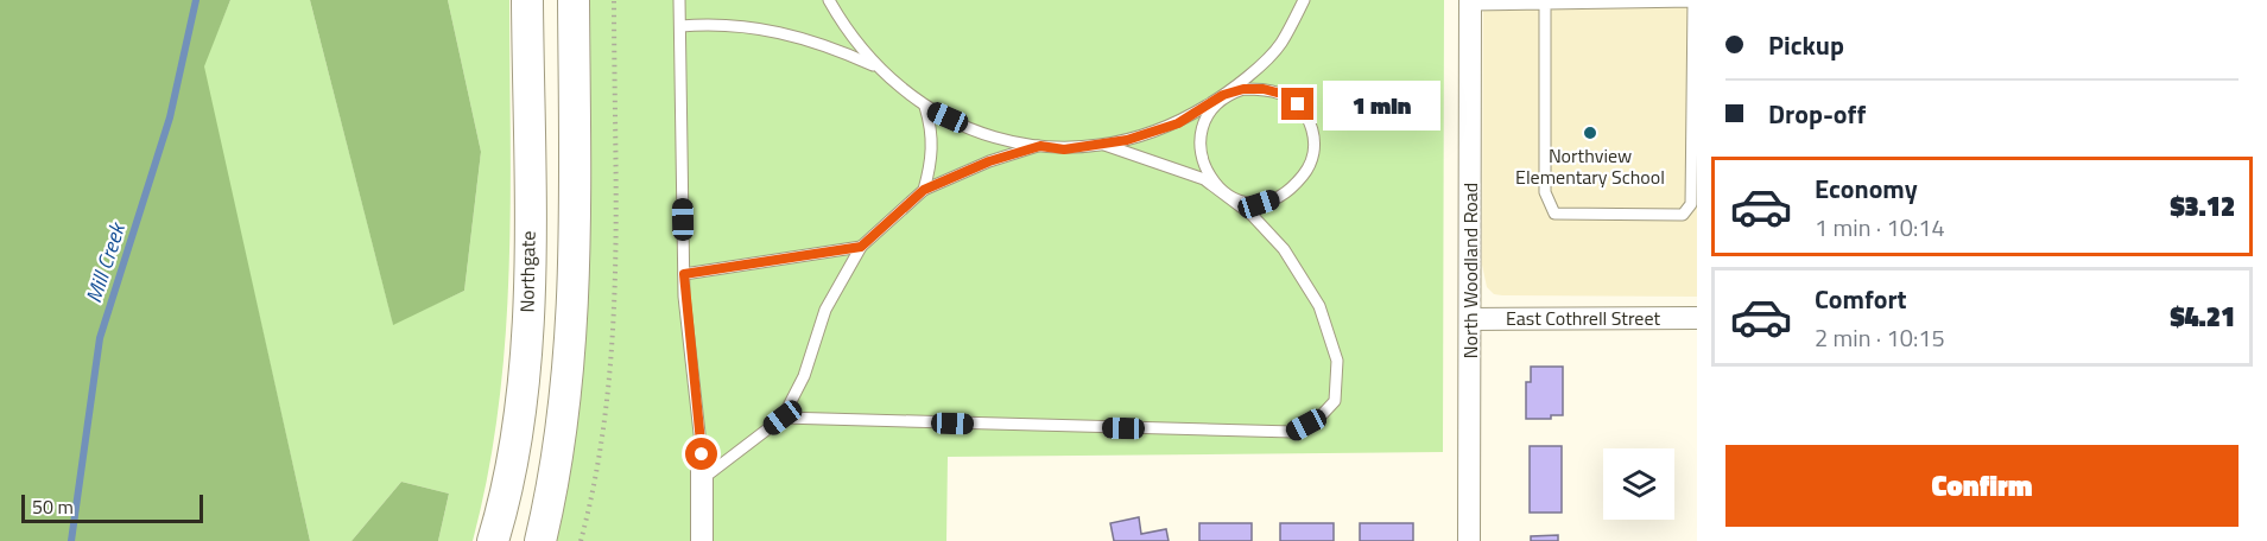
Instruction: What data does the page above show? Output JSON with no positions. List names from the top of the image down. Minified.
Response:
{"streets":{"main road":["Northgate"],"street":["North Woodland Road","East Cothrell Street"]},"crossings":[["North Woodland Road","East Cothrell Street"]],"water":["Mill Creek"],"places":["Northview Elementary School"],"scale_bar":"50 m","page":{"banner":["Pickup","Drop-off"],"bubble":"1 min","list":[{"name":"Economy","note":"1 min · 10:14","value":"$3.12"},{"name":"Comfort","note":"2 min · 10:15","value":"$4.21"}],"buttons":"Confirm","scale":"50 m"}}
